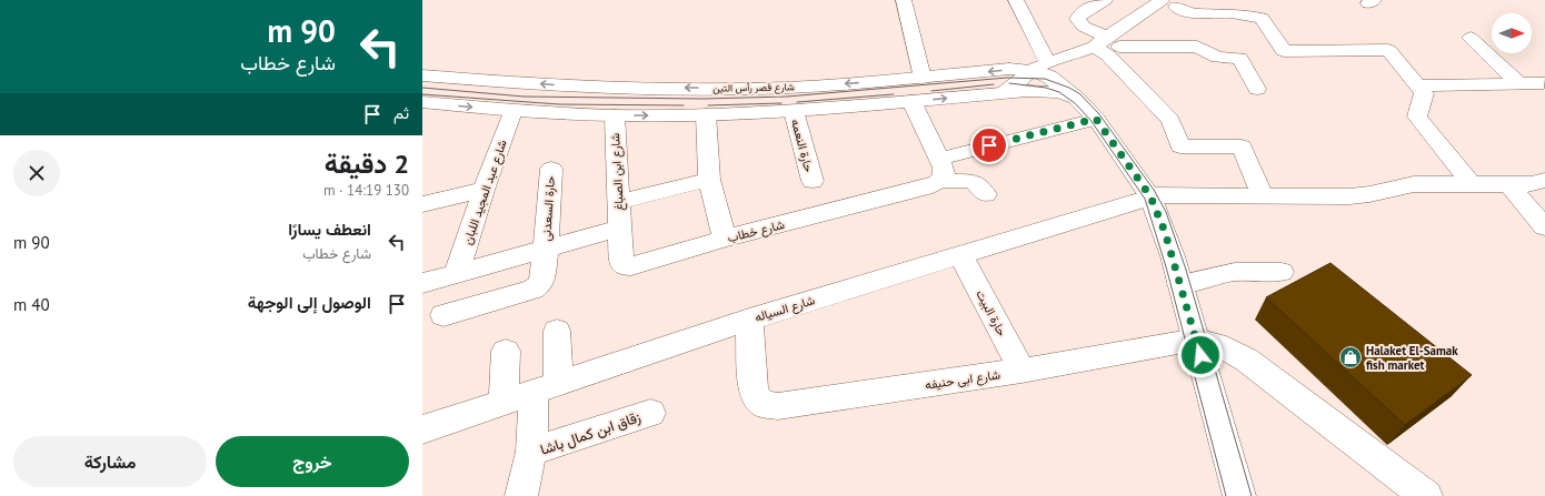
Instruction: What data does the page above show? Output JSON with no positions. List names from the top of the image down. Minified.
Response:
{"streets":{"street":["شارع قصر رأس التين","حارة النعمه","شارع ابن الصباغ","شارع عبد المجيد اللبان","حارة السعدنى","شارع خطاب","شارع السياله","حارة البيت","شارع ابى حنيفه","زقاق ابن كمال باشا"]},"crossings":[["شارع قصر رأس التين","حارة النعمه"],["شارع قصر رأس التين","شارع ابن الصباغ"],["شارع قصر رأس التين","شارع عبد المجيد اللبان"],["شارع قصر رأس التين","شارع السياله"],["شارع قصر رأس التين","شارع ابى حنيفه"],["شارع ابن الصباغ","شارع خطاب"],["شارع السياله","حارة البيت"],["شارع السياله","شارع ابى حنيفه"],["حارة البيت","شارع ابى حنيفه"]],"places":{"shop":["Halaket El-Samak fish market"]},"north":"right","page":{"turn":["90 m","شارع خطاب"],"then":"ثم","heading":["2 دقيقة","130 m · 14:19"],"list":[{"name":"انعطف يسارًا","note":"شارع خطاب","value":"90 m"},{"name":"الوصول إلى الوجهة","value":"40 m"}],"buttons":["خروج","مشاركة"]}}
